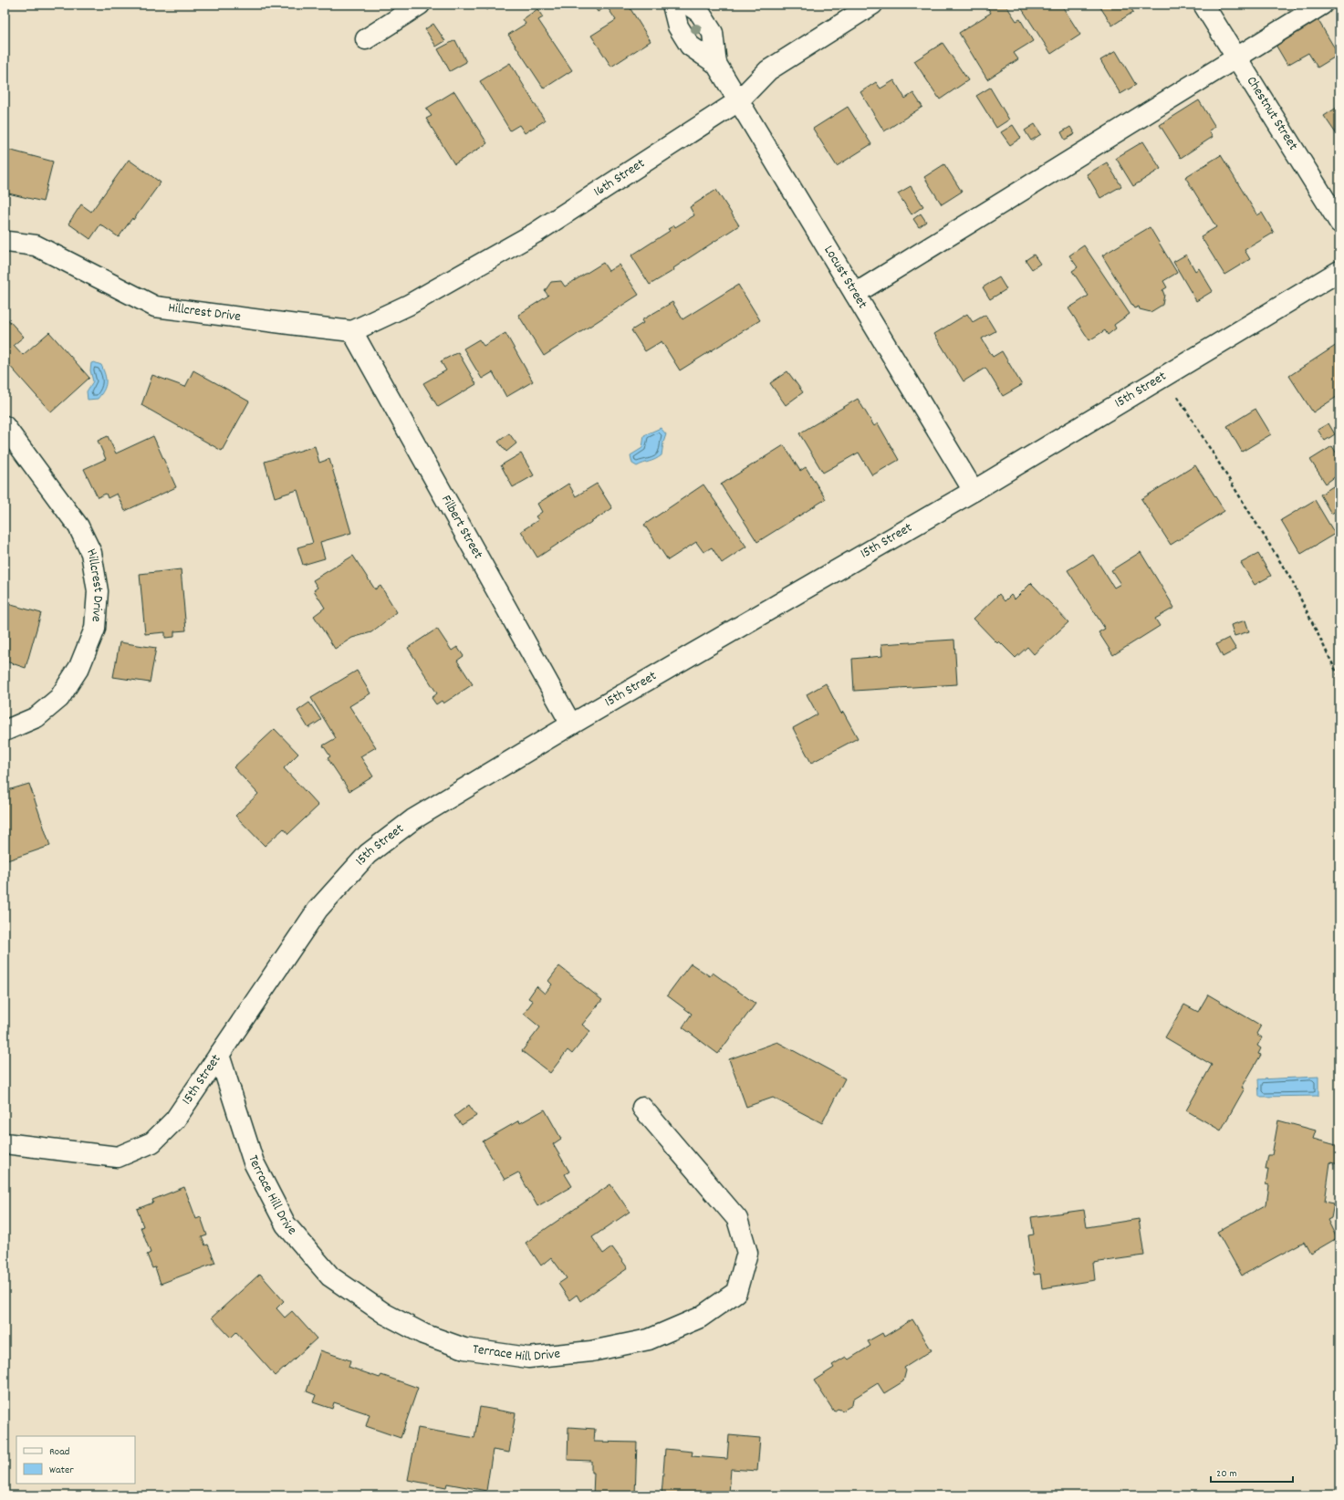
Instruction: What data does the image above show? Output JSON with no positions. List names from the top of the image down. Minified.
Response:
{"streets":{"street":["Chestnut Street","16th Street","Locust Street","Hillcrest Drive","15th Street","Filbert Street","Terrace Hill Drive"]},"crossings":[["16th Street","Locust Street"],["16th Street","Hillcrest Drive"],["16th Street","Filbert Street"],["Locust Street","15th Street"],["Hillcrest Drive","Filbert Street"],["15th Street","Filbert Street"],["15th Street","Terrace Hill Drive"]],"legend":["Road","Water"],"scale_bar":"20 m"}
